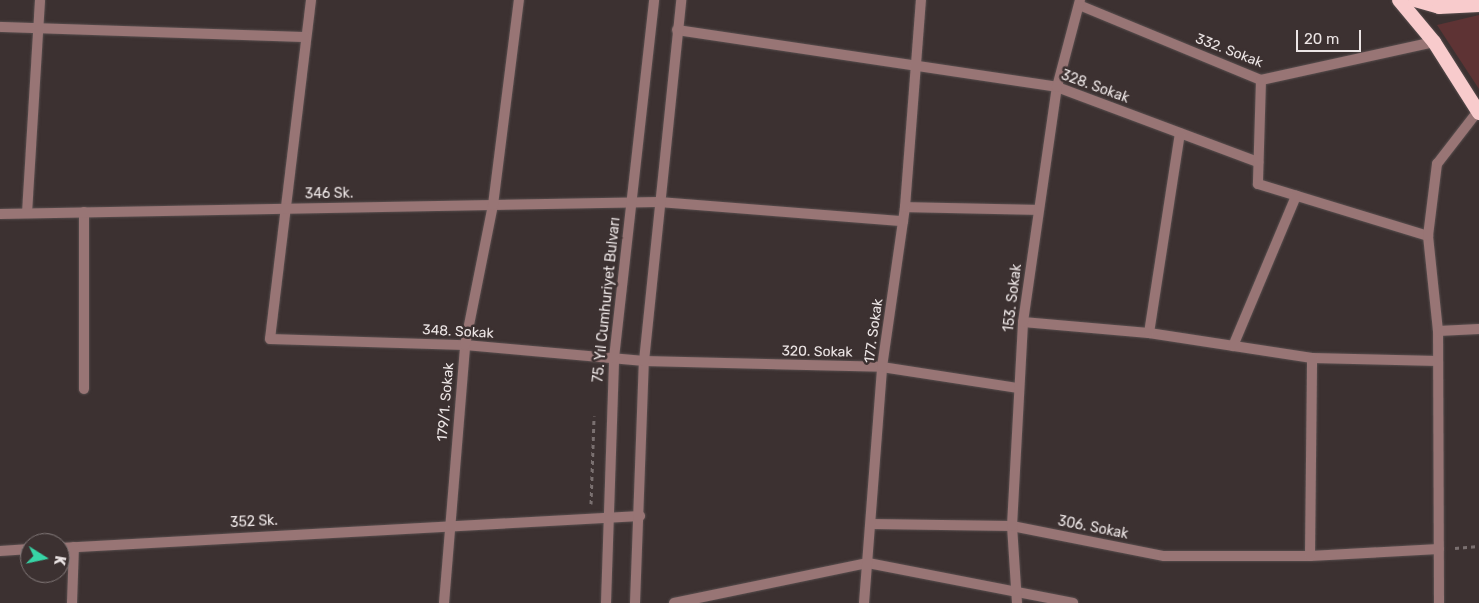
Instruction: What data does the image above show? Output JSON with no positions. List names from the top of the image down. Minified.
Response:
{"streets":{"street":["332. Sokak","328. Sokak","346 Sk.","153. Sokak","75. Yıl Cumhuriyet Bulvarı","177. Sokak","348. Sokak","320. Sokak","179/1. Sokak","352 Sk.","306. Sokak"]},"crossings":[["332. Sokak","153. Sokak"],["328. Sokak","153. Sokak"],["328. Sokak","177. Sokak"],["346 Sk.","75. Yıl Cumhuriyet Bulvarı"],["346 Sk.","177. Sokak"],["346 Sk.","348. Sokak"],["346 Sk.","179/1. Sokak"],["153. Sokak","320. Sokak"],["153. Sokak","306. Sokak"],["75. Yıl Cumhuriyet Bulvarı","348. Sokak"],["75. Yıl Cumhuriyet Bulvarı","352 Sk."],["177. Sokak","320. Sokak"],["177. Sokak","306. Sokak"],["348. Sokak","320. Sokak"],["348. Sokak","179/1. Sokak"],["179/1. Sokak","352 Sk."]],"scale_bar":"20 m","north":"right"}
